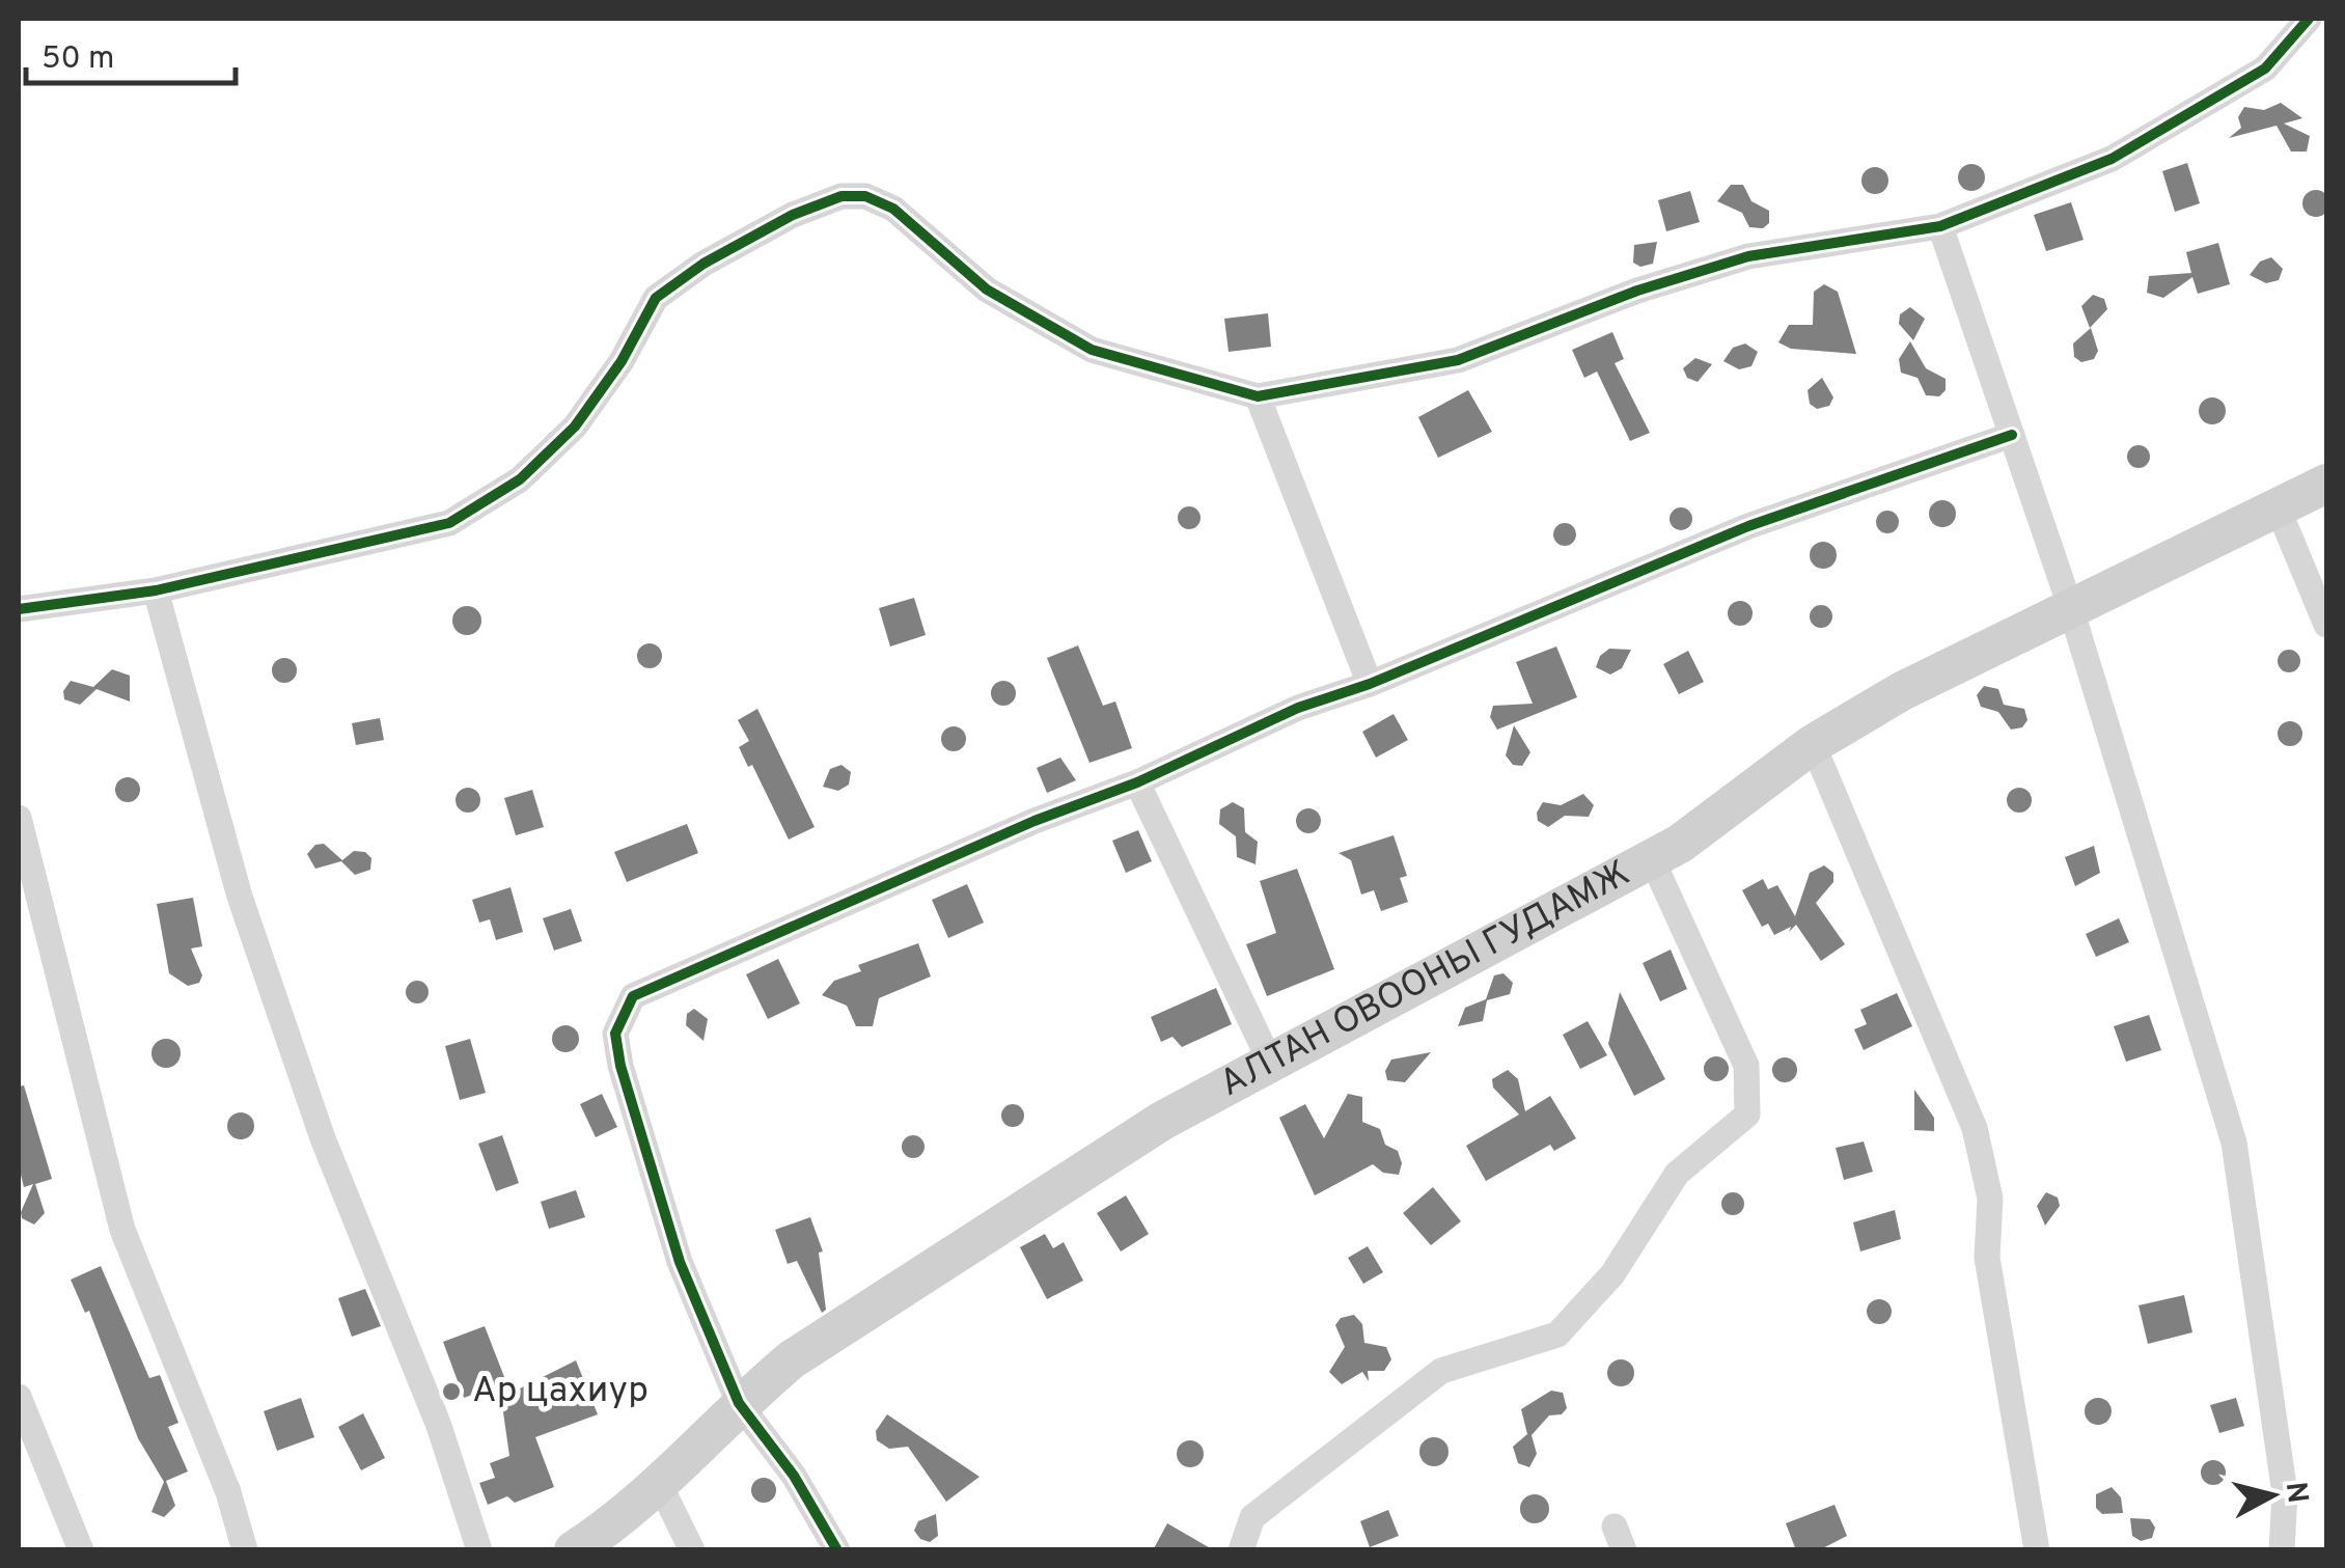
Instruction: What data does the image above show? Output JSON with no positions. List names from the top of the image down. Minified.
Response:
{"streets":{"main road":["АЛТАН ОВООНЫ ГУДАМЖ"]},"places":["Ар цахиур"],"scale_bar":"50 m","north":"right"}
